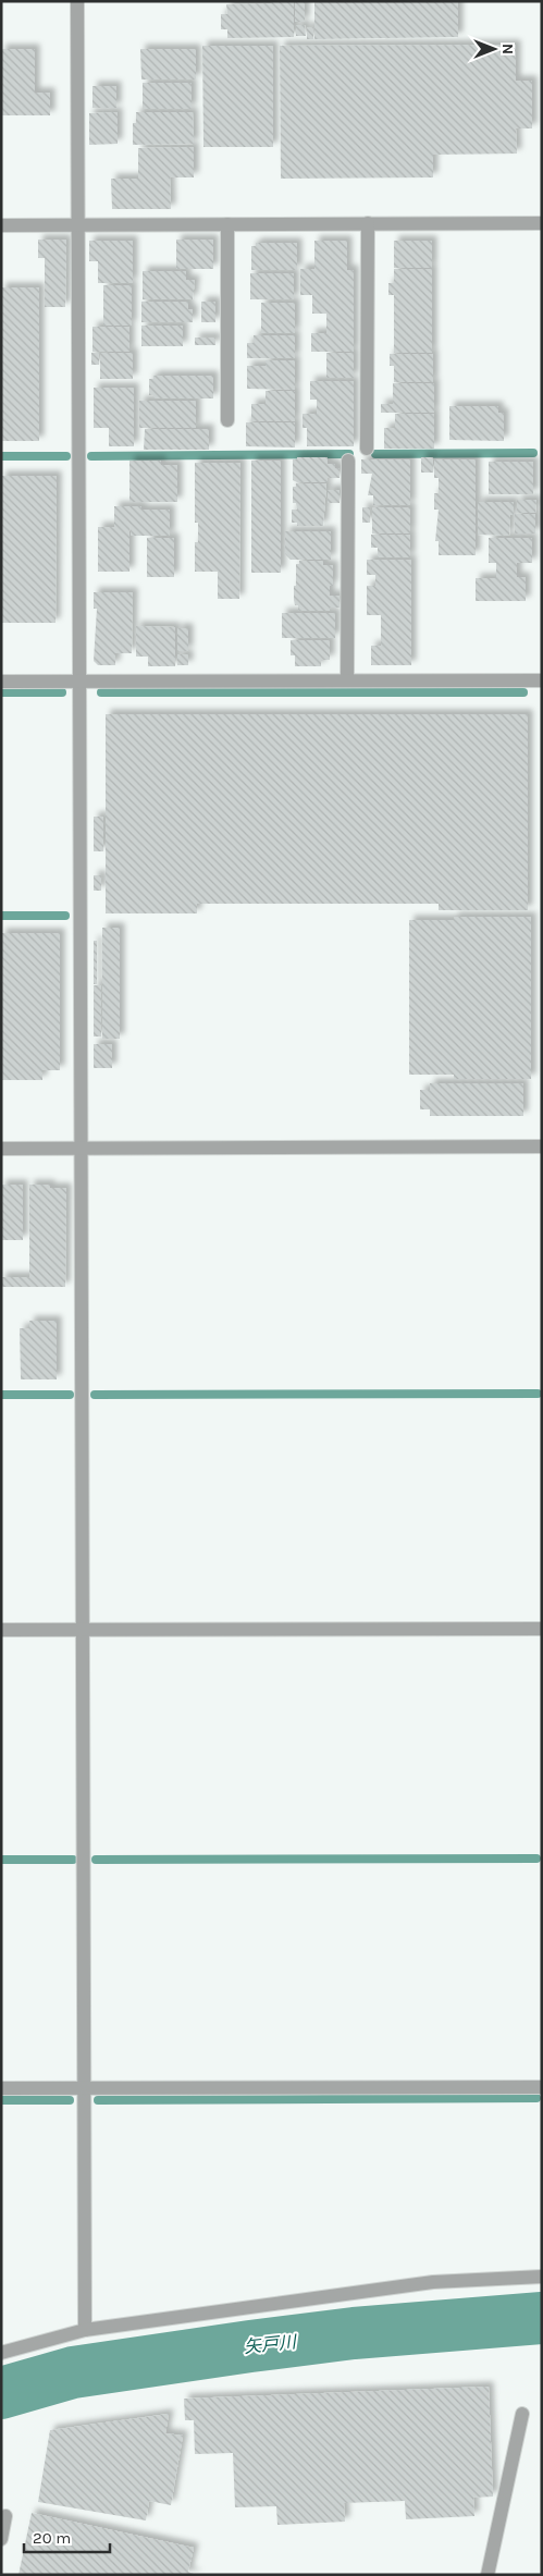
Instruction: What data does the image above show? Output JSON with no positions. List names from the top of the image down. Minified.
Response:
{"water":["矢戸川"],"scale_bar":"20 m","north":"right"}
